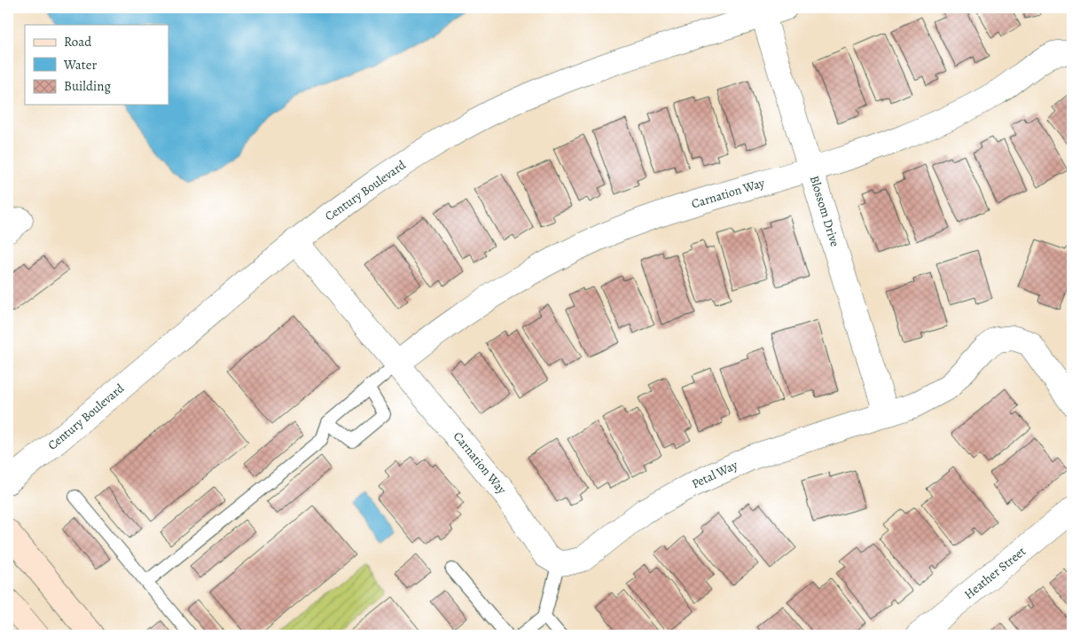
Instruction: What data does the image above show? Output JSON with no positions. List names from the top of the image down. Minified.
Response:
{"streets":{"street":["Century Boulevard","Carnation Way","Blossom Drive","Petal Way","Heather Street"]},"crossings":[["Century Boulevard","Carnation Way"],["Century Boulevard","Blossom Drive"],["Carnation Way","Blossom Drive"],["Carnation Way","Petal Way"],["Blossom Drive","Petal Way"]],"legend":["Road","Water","Building"]}
